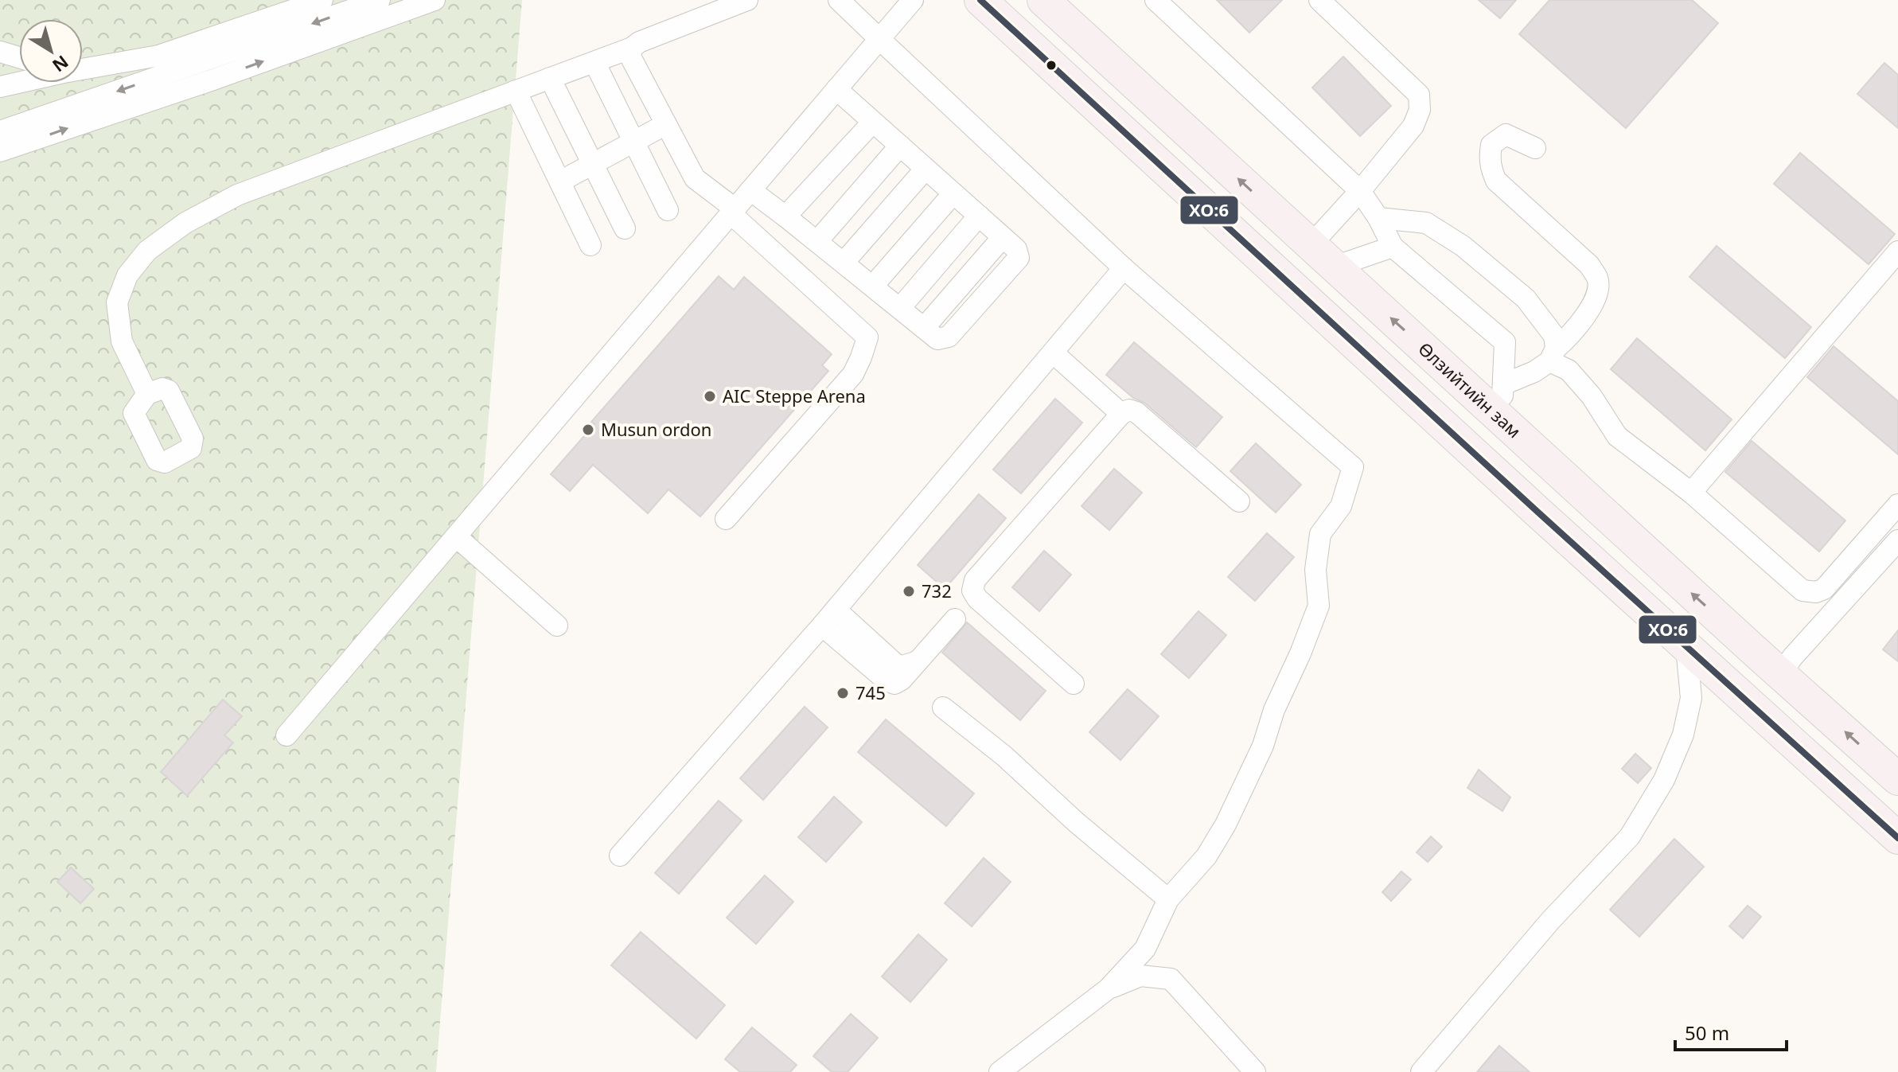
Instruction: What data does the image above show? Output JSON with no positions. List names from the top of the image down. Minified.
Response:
{"streets":{"highway":["Өлзийтийн зам"]},"places":["AIC Steppe Arena","Musun ordon","732","745"],"lines":["transit line ХО:6"],"scale_bar":"50 m","north":"bottom right"}
